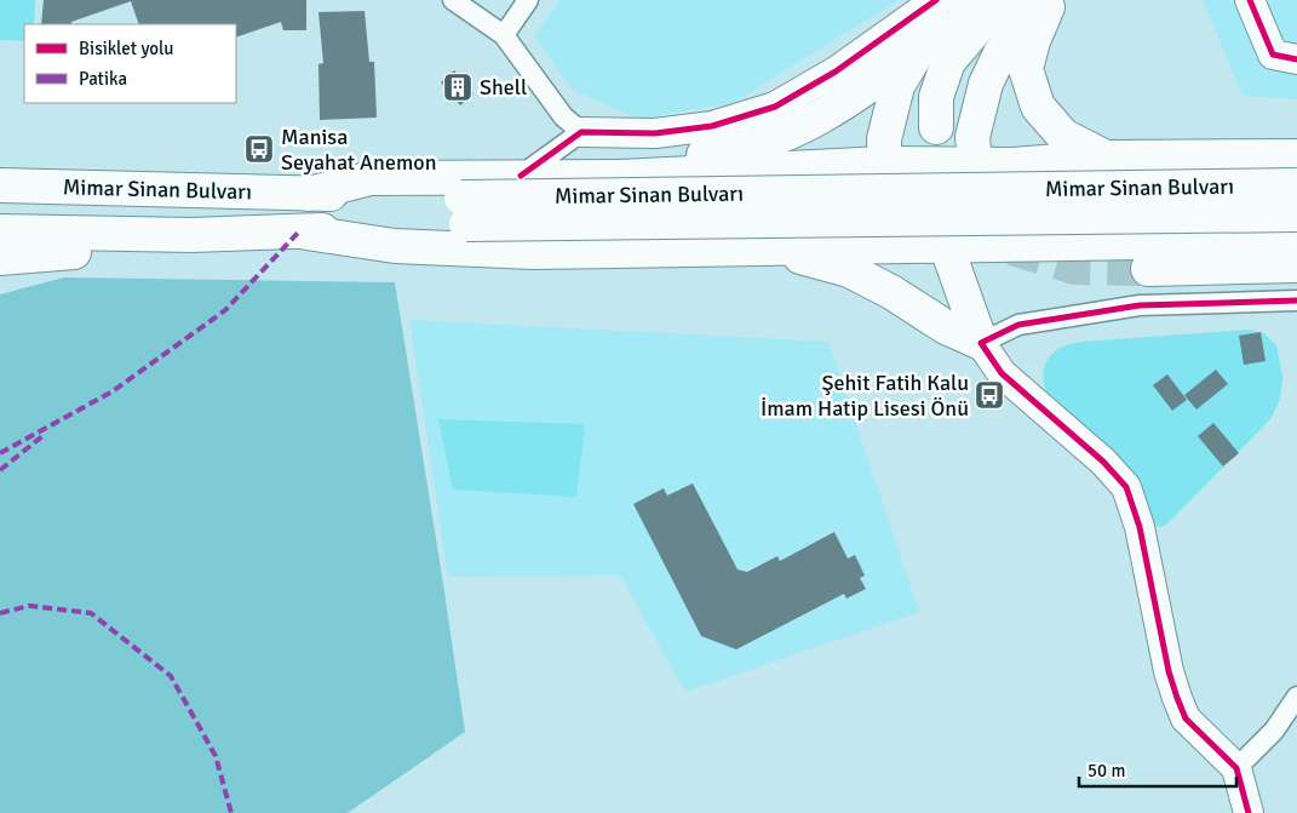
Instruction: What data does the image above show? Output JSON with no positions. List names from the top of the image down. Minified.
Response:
{"streets":{"highway":["Mimar Sinan Bulvarı"]},"places":{"building":["Shell"],"bus stop":["Manisa Seyahat Anemon","Şehit Fatih Kalu İmam Hatip Lisesi Önü"]},"legend":["Bisiklet yolu","Patika"],"scale_bar":"50 m"}
